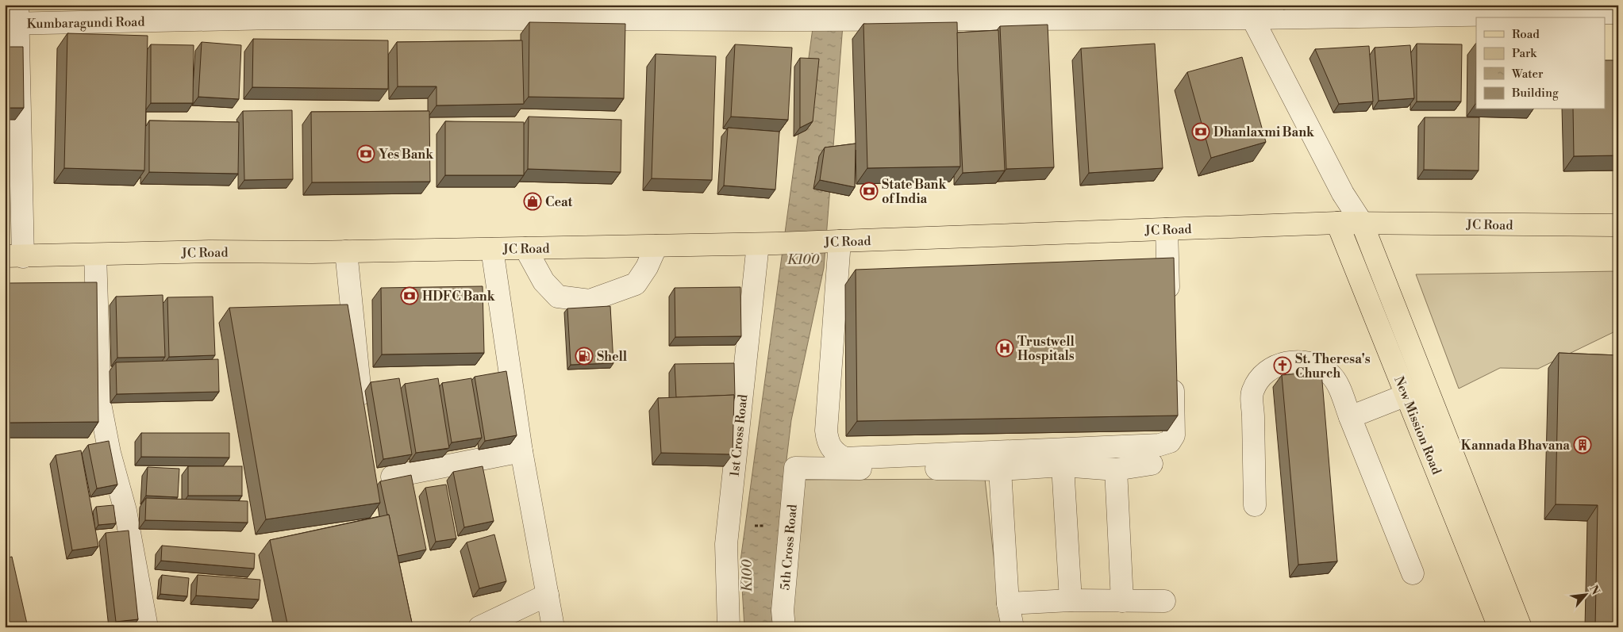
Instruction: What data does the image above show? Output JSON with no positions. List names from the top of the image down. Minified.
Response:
{"streets":{"main road":["JC Road","New Mission Road"],"street":["Kumbaragundi Road","1st Cross Road","5th Cross Road"]},"crossings":[["JC Road","New Mission Road"],["JC Road","1st Cross Road"]],"water":["K100"],"places":{"bank":["Dhanlaxmi Bank","Yes Bank","State Bank of India","HDFC Bank"],"shop":["Ceat"],"hospital":["Trustwell Hospitals"],"fuel station":["Shell"],"church":["St. Theresa's Church"],"building":["Kannada Bhavana"]},"legend":["Road","Park","Water","Building"],"north":"top right"}
